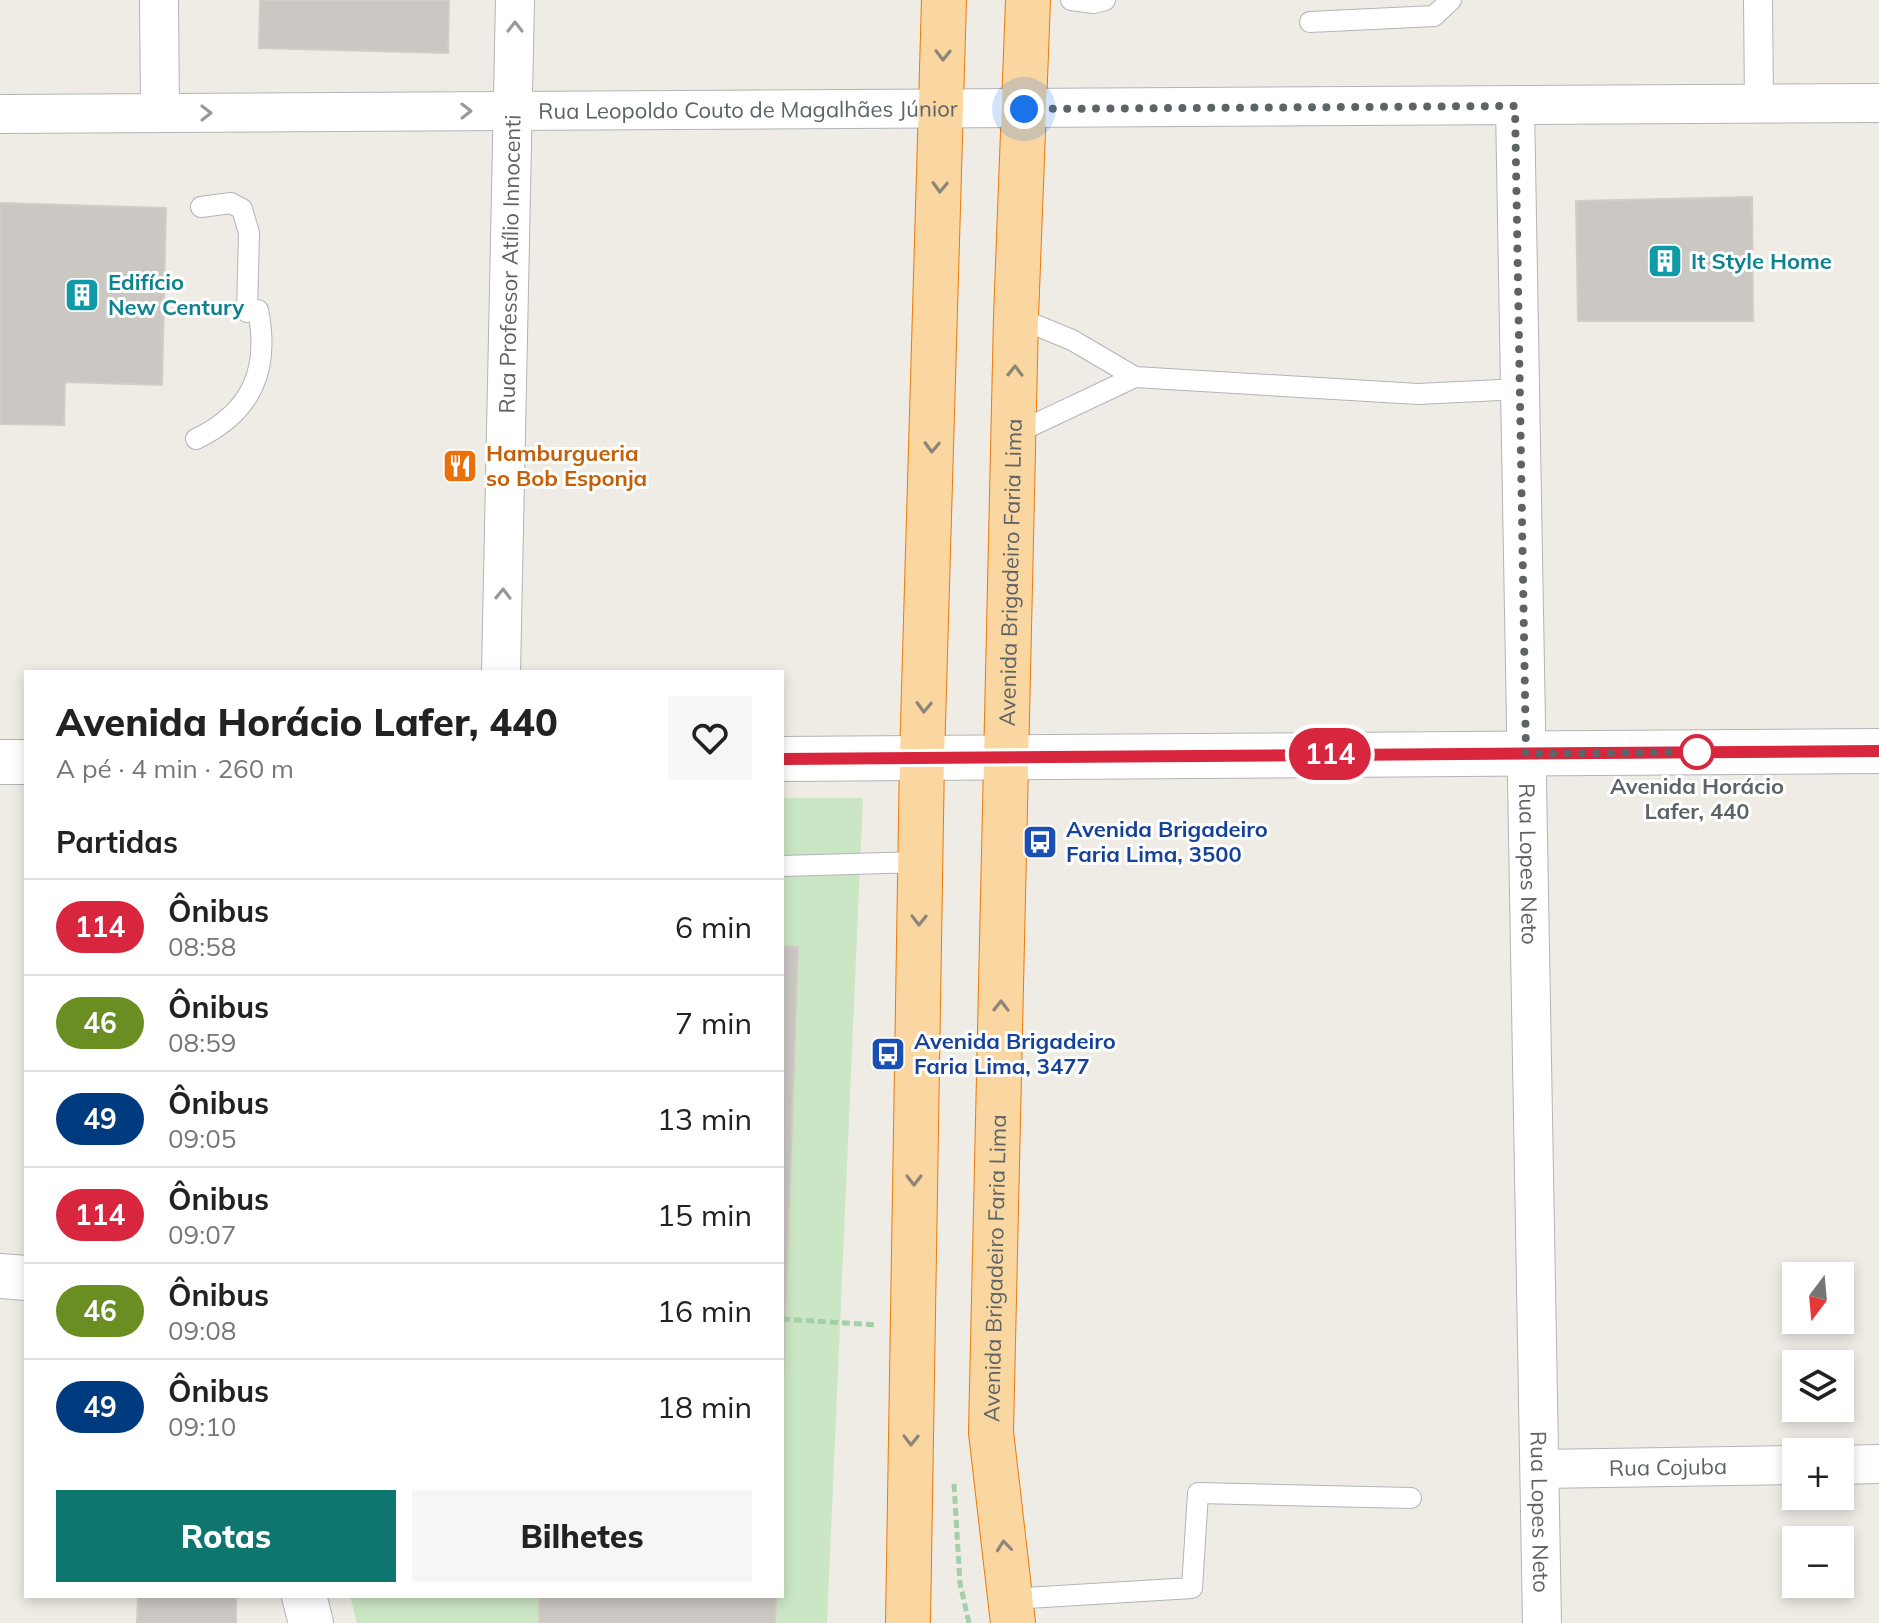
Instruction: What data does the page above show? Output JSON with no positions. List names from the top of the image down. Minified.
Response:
{"streets":{"highway":["Avenida Brigadeiro Faria Lima"],"street":["Rua Leopoldo Couto de Magalhães Júnior","Rua Professor Atílio Innocenti","Rua Lopes Neto","Rua Cojuba"]},"crossings":[["Rua Leopoldo Couto de Magalhães Júnior","Rua Professor Atílio Innocenti"],["Rua Leopoldo Couto de Magalhães Júnior","Avenida Brigadeiro Faria Lima"],["Rua Leopoldo Couto de Magalhães Júnior","Rua Lopes Neto"],["Rua Lopes Neto","Rua Cojuba"]],"one_way":["Rua Professor Atílio Innocenti"],"places":{"building":["It Style Home","Edifício New Century"],"restaurant":["Hamburgueria so Bob Esponja"],"other":["Avenida Horácio Lafer, 440"],"bus stop":["Avenida Brigadeiro Faria Lima, 3500","Avenida Brigadeiro Faria Lima, 3477"]},"lines":["bus line 114"],"north":"bottom","page":{"on_map":"114","heading":[["Avenida Horácio Lafer, 440","A pé · 4 min · 260 m"],"Partidas"],"list":[{"mark":"114","name":"Ônibus","note":"08:58","value":"6 min"},{"mark":"46","name":"Ônibus","note":"08:59","value":"7 min"},{"mark":"49","name":"Ônibus","note":"09:05","value":"13 min"},{"mark":"114","name":"Ônibus","note":"09:07","value":"15 min"},{"mark":"46","name":"Ônibus","note":"09:08","value":"16 min"},{"mark":"49","name":"Ônibus","note":"09:10","value":"18 min"}],"map_buttons":["+","−"],"buttons":["Rotas","Bilhetes"]}}
